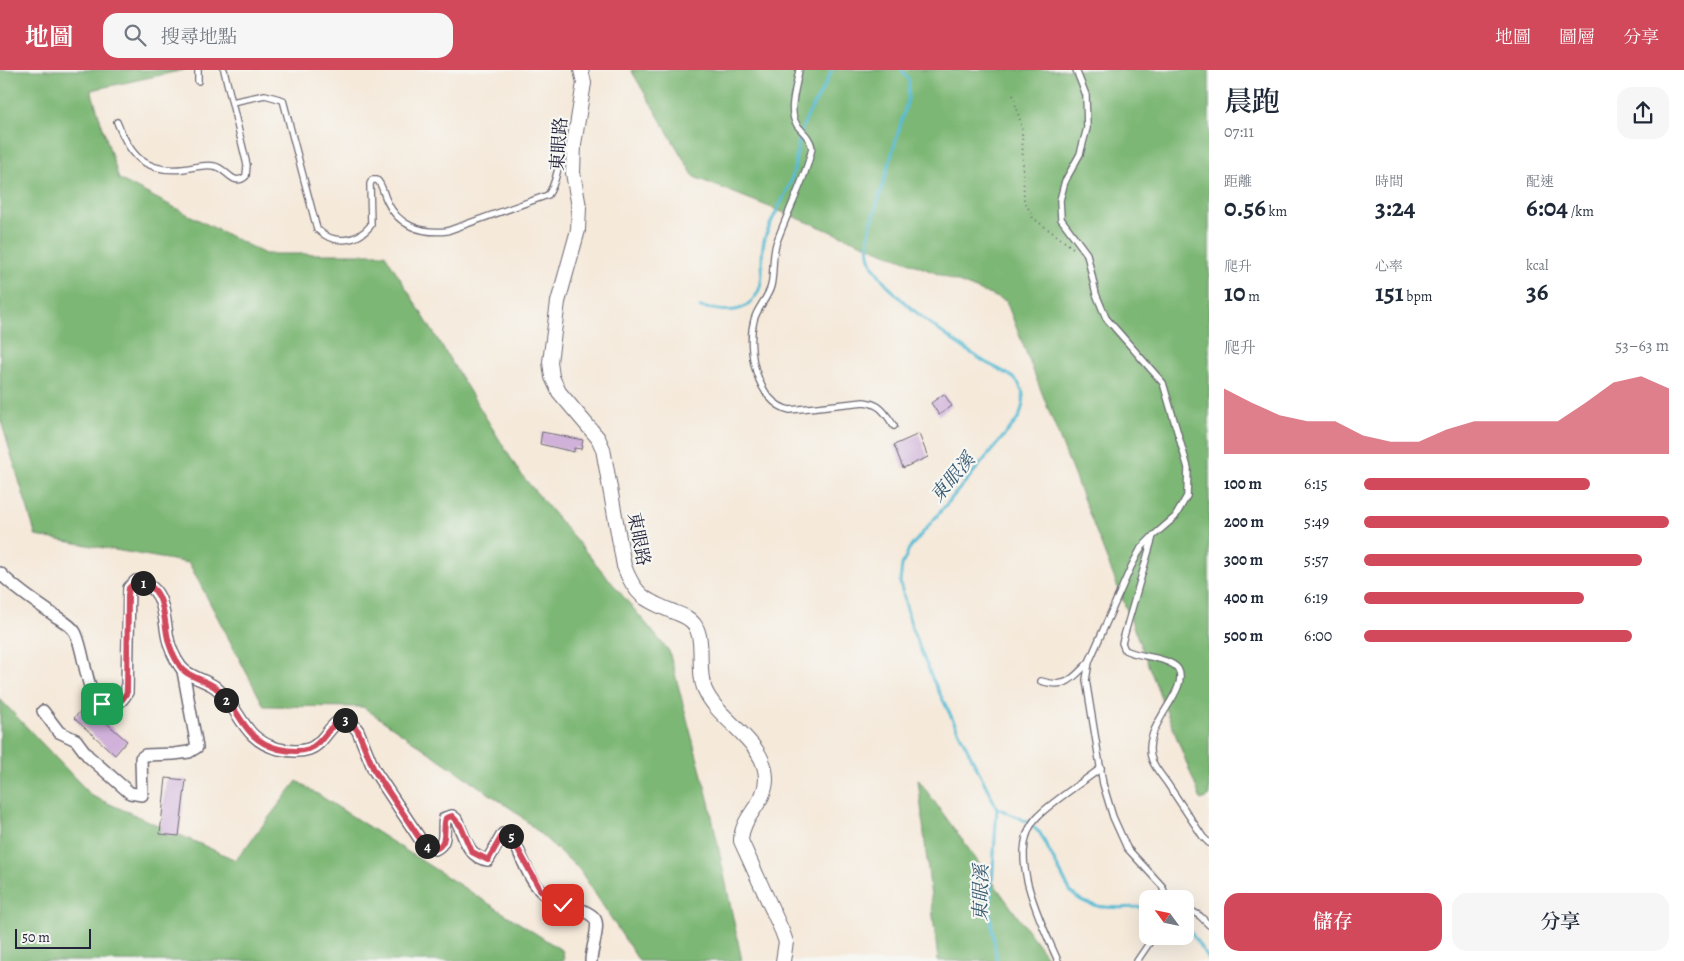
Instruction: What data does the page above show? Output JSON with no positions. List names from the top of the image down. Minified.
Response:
{"streets":{"street":["東眼路"]},"water":["東眼溪"],"scale_bar":"50 m","north":"top left","page":{"header":"地圖","search":"搜尋地點","nav":["地圖","圖層","分享"],"heading":["晨跑","07:11"],"stats":[["距離","0.56 km"],["時間","3:24"],["配速","6:04 /km"],["爬升","10 m"],["心率","151 bpm"],["kcal","36"]],"chart":["爬升","53–63 m"],"list":[{"name":"100 m","note":"6:15"},{"name":"200 m","note":"5:49"},{"name":"300 m","note":"5:57"},{"name":"400 m","note":"6:19"},{"name":"500 m","note":"6:00"}],"pins":["1","2","3","5","4"],"buttons":["儲存","分享"],"scale":"50 m"}}
